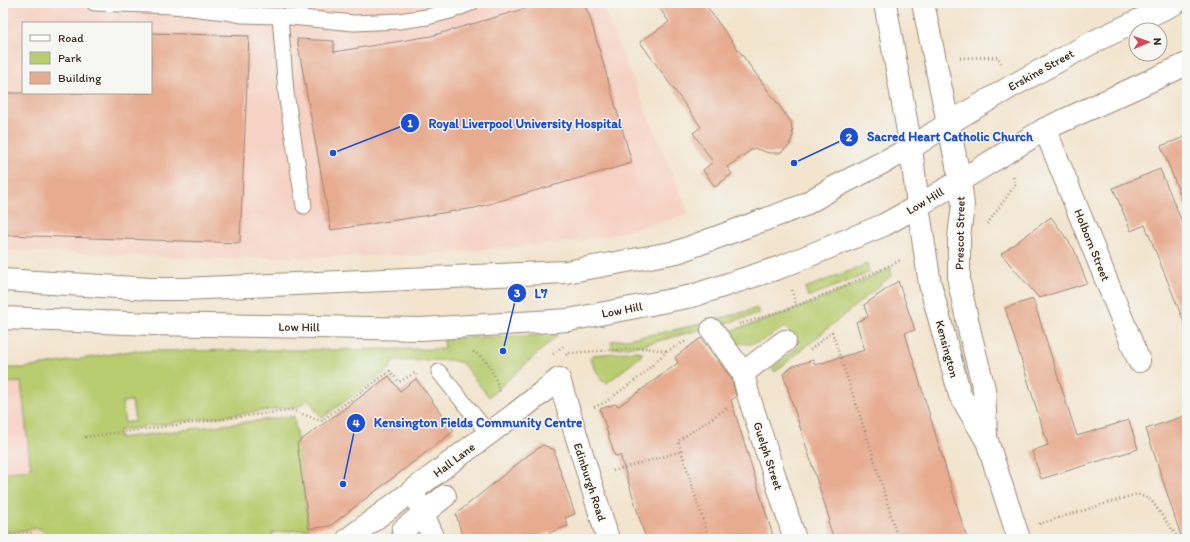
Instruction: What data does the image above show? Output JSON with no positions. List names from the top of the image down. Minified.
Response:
{"streets":{"main road":["Erskine Street","Low Hill","Prescot Street","Holborn Street","Kensington","Guelph Street","Hall Lane","Edinburgh Road"]},"crossings":[["Erskine Street","Prescot Street"],["Erskine Street","Kensington"],["Low Hill","Prescot Street"],["Low Hill","Holborn Street"],["Low Hill","Kensington"],["Prescot Street","Kensington"],["Hall Lane","Edinburgh Road"]],"places":["Royal Liverpool University Hospital","Sacred Heart Catholic Church","L7","Kensington Fields Community Centre"],"legend":["Road","Park","Building"],"north":"right"}
